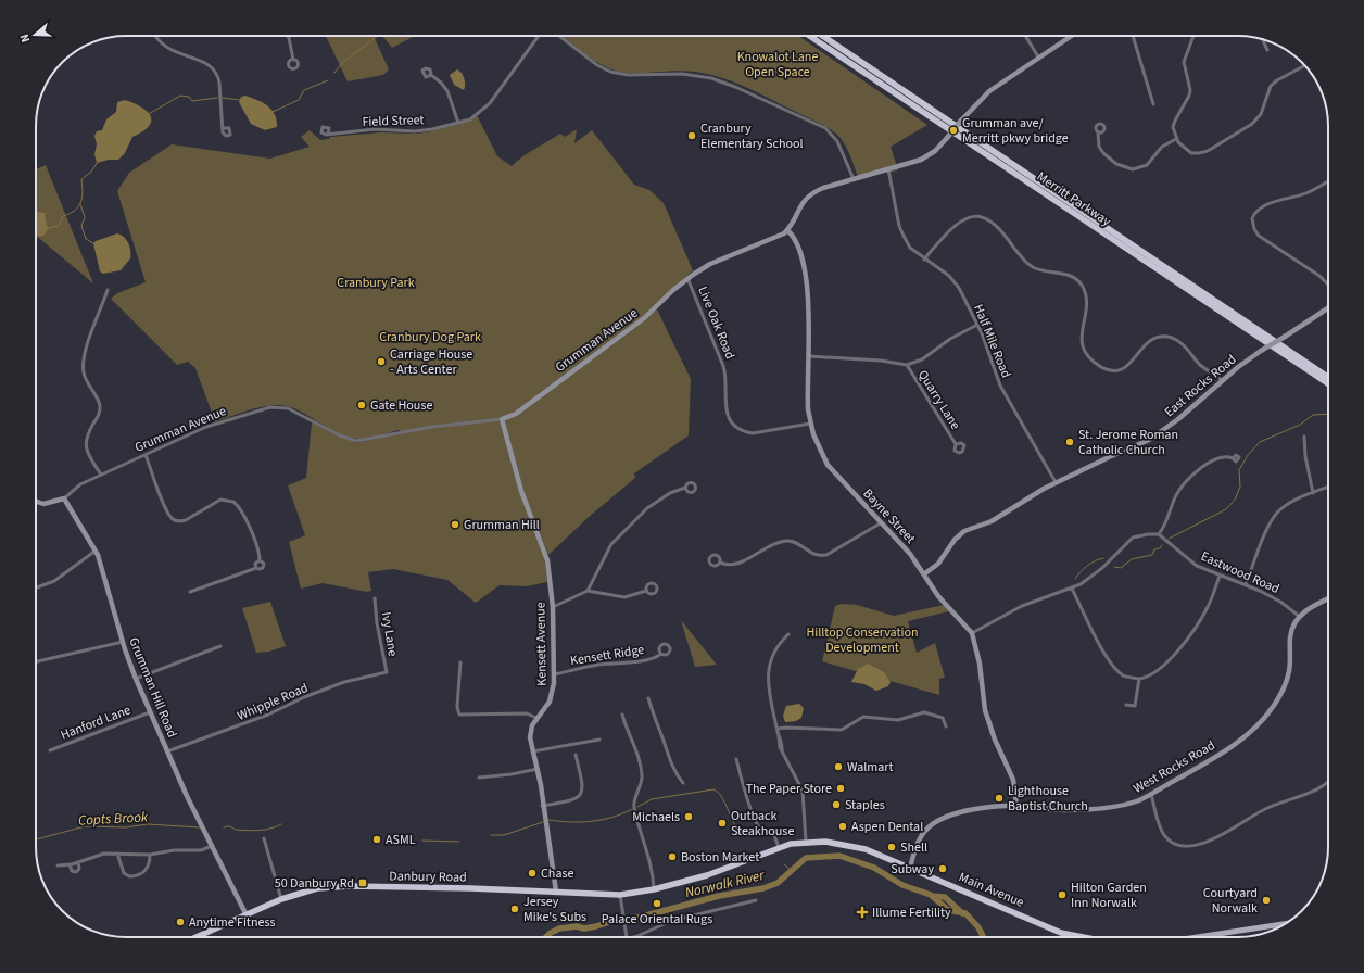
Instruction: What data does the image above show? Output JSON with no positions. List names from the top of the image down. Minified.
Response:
{"streets":{"highway":["Merritt Parkway","Danbury Road","Main Avenue"],"street":["Field Street","Live Oak Road","Grumman Avenue","Half Mile Road","East Rocks Road","Quarry Lane","Bayne Street","Eastwood Road","Ivy Lane","Kensett Avenue","Kensett Ridge","Grumman Hill Road","Whipple Road","Hanford Lane","West Rocks Road"]},"crossings":[["Live Oak Road","Grumman Avenue"],["Live Oak Road","Bayne Street"],["Grumman Avenue","Bayne Street"],["Grumman Avenue","Kensett Avenue"],["Grumman Avenue","Grumman Hill Road"],["Half Mile Road","East Rocks Road"],["East Rocks Road","Bayne Street"],["Bayne Street","West Rocks Road"],["Eastwood Road","West Rocks Road"],["Ivy Lane","Whipple Road"],["Kensett Avenue","Kensett Ridge"],["Kensett Avenue","Danbury Road"],["Grumman Hill Road","Whipple Road"],["Grumman Hill Road","Hanford Lane"],["Grumman Hill Road","Danbury Road"],["West Rocks Road","Main Avenue"],["Danbury Road","Main Avenue"]],"water":["Copts Brook","Norwalk River"],"parks":["Knowalot Lane Open Space","Cranbury Park","Cranbury Dog Park","Hilltop Conservation Development"],"places":{"other":["Grumman ave/ Merritt pkwy bridge","Cranbury Elementary School","Carriage House - Arts Center","Gate House","St. Jerome Roman Catholic Church","Grumman Hill","Walmart","The Paper Store","Lighthouse Baptist Church","Staples","Michaels","Outback Steakhouse","Aspen Dental","ASML","Shell","Boston Market","Subway","Chase","Hilton Garden Inn Norwalk","Courtyard Norwalk","Palace Oriental Rugs","Jersey Mike's Subs","Anytime Fitness"],"transit":["50 Danbury Rd"],"health":["Illume Fertility"]},"north":"left"}
